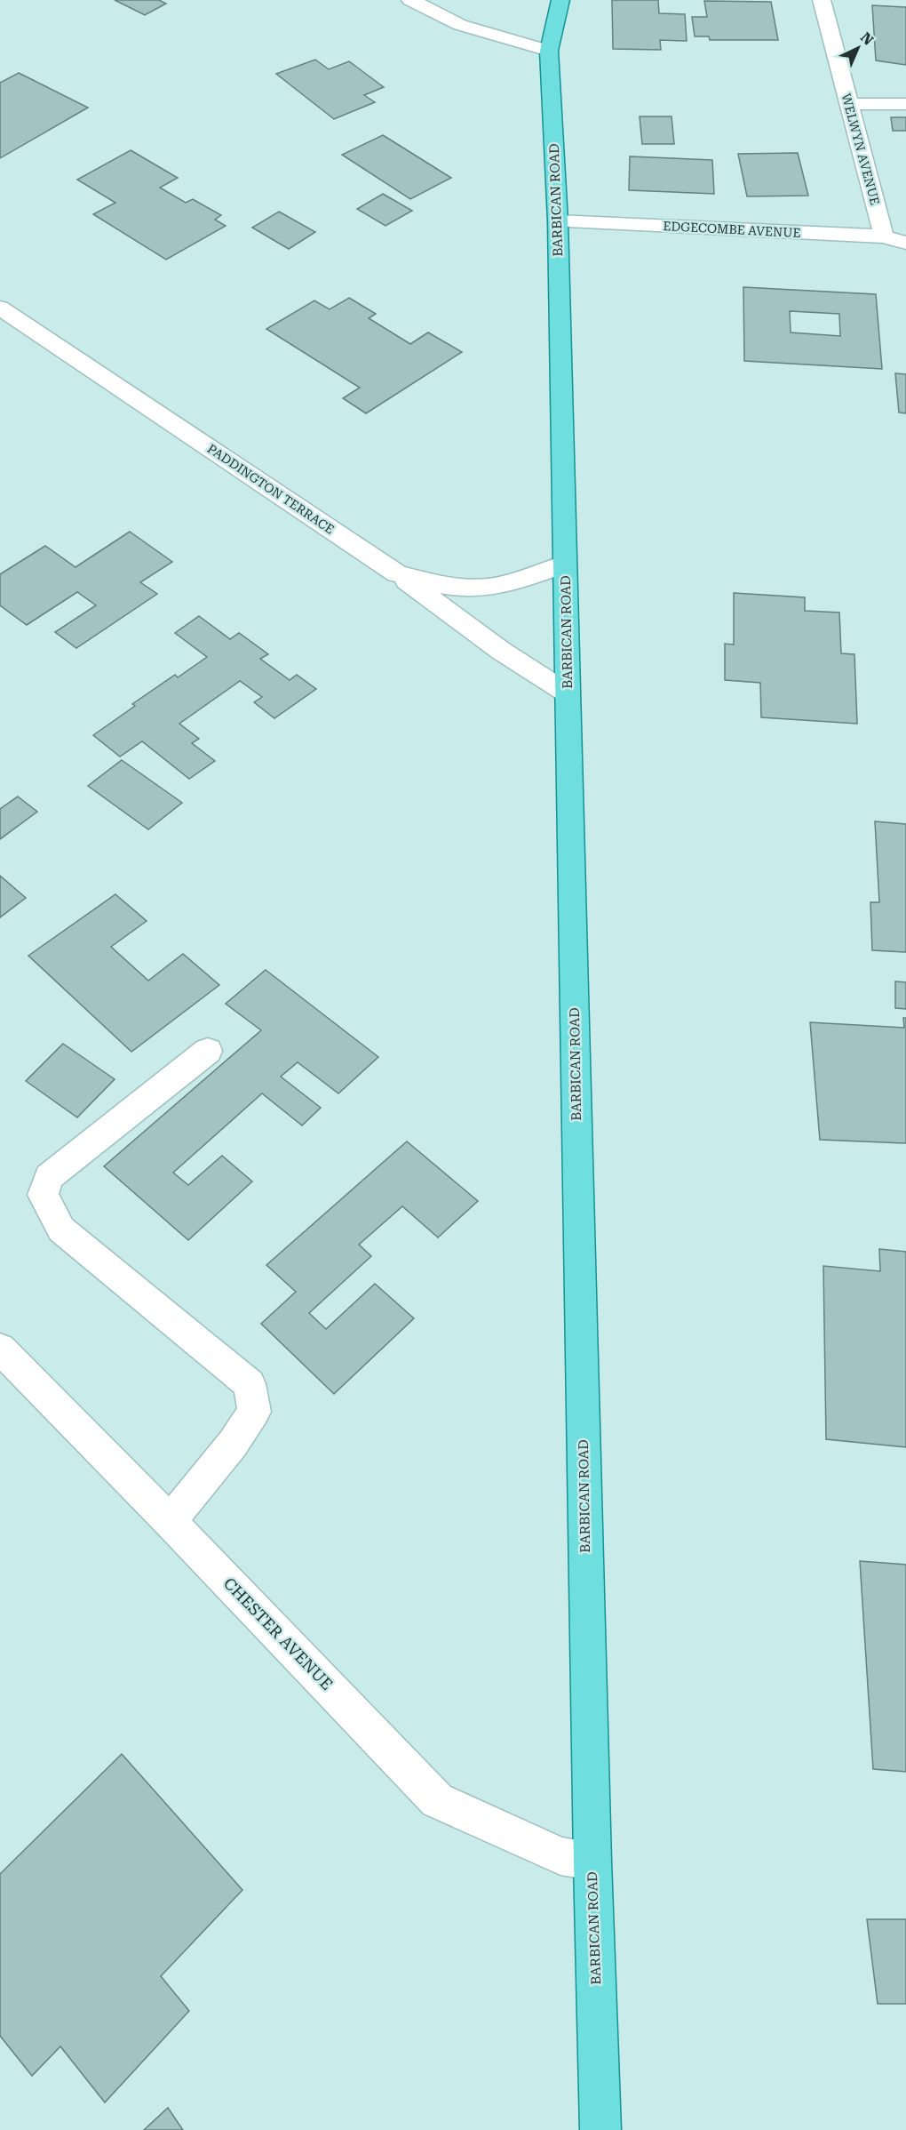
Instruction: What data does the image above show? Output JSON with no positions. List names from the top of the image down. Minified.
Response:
{"streets":{"main road":["BARBICAN ROAD"],"street":["WELWYN AVENUE","EDGECOMBE AVENUE","PADDINGTON TERRACE","CHESTER AVENUE"]},"crossings":[["WELWYN AVENUE","EDGECOMBE AVENUE"],["BARBICAN ROAD","EDGECOMBE AVENUE"],["BARBICAN ROAD","PADDINGTON TERRACE"],["BARBICAN ROAD","CHESTER AVENUE"]],"north":"top right"}
